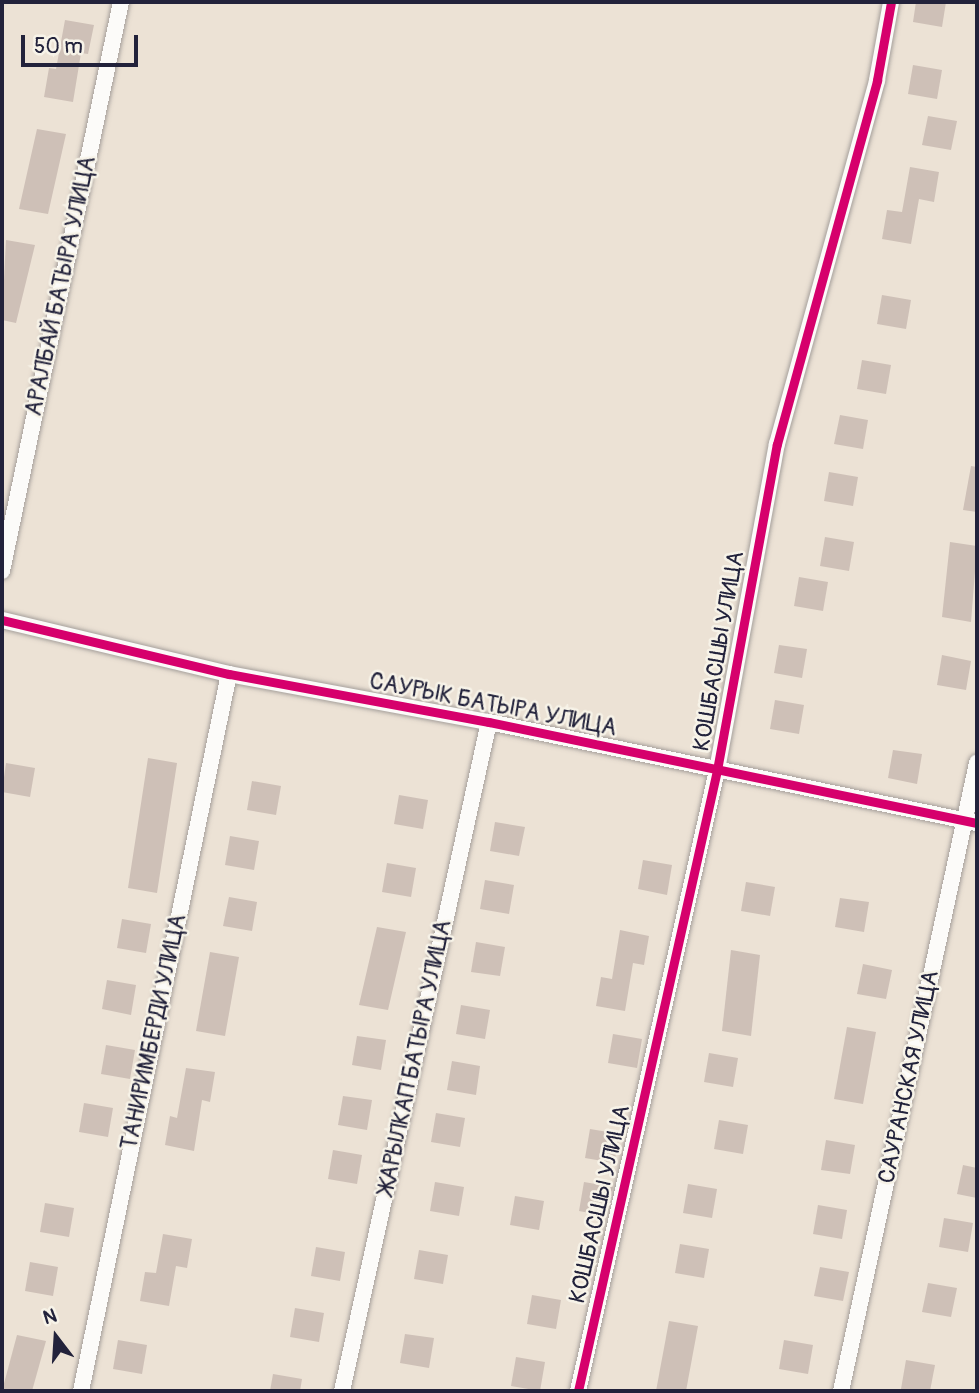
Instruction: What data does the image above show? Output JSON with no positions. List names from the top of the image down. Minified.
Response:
{"streets":{"street":["АРАЛБАЙ БАТЫРА УЛИЦА","КОШБАСШЫ УЛИЦА","САУРЫК БАТЫРА УЛИЦА","ТАНИРИМБЕРДИ УЛИЦА","ЖАРЫЛКАП БАТЫРА УЛИЦА","САУРАНСКАЯ УЛИЦА"]},"crossings":[["КОШБАСШЫ УЛИЦА","САУРЫК БАТЫРА УЛИЦА"],["САУРЫК БАТЫРА УЛИЦА","ТАНИРИМБЕРДИ УЛИЦА"],["САУРЫК БАТЫРА УЛИЦА","ЖАРЫЛКАП БАТЫРА УЛИЦА"],["САУРЫК БАТЫРА УЛИЦА","САУРАНСКАЯ УЛИЦА"]],"scale_bar":"50 m","north":"top"}
